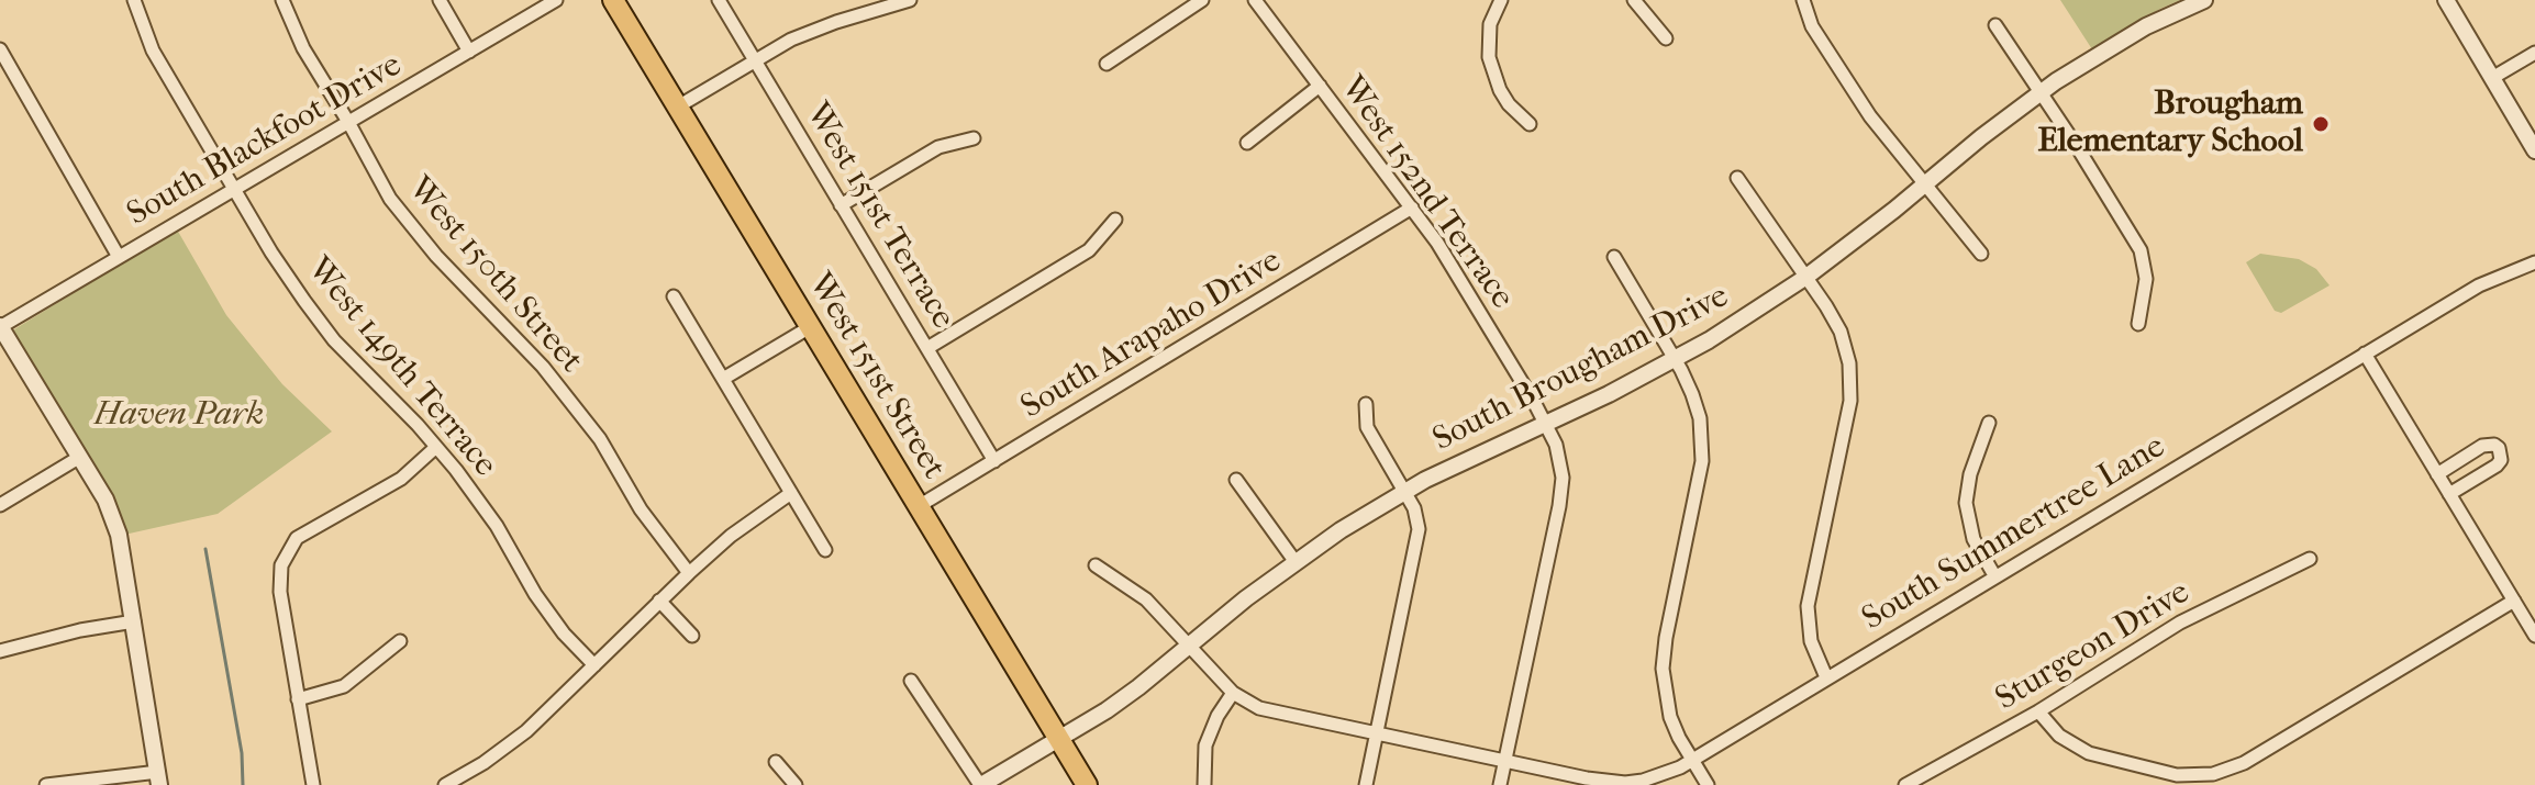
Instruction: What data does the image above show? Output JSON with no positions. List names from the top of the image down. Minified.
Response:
{"streets":{"main road":["West 151st Street"],"street":["South Blackfoot Drive","West 152nd Terrace","West 151st Terrace","West 150th Street","South Arapaho Drive","West 149th Terrace","South Brougham Drive","South Summertree Lane","Sturgeon Drive"]},"crossings":[["South Blackfoot Drive","West 150th Street"],["South Blackfoot Drive","West 149th Terrace"],["West 152nd Terrace","South Arapaho Drive"],["West 152nd Terrace","South Brougham Drive"],["West 152nd Terrace","South Summertree Lane"],["West 151st Terrace","South Arapaho Drive"],["South Arapaho Drive","West 151st Street"],["South Brougham Drive","West 151st Street"]],"parks":["Haven Park"],"places":["Brougham Elementary School"]}
